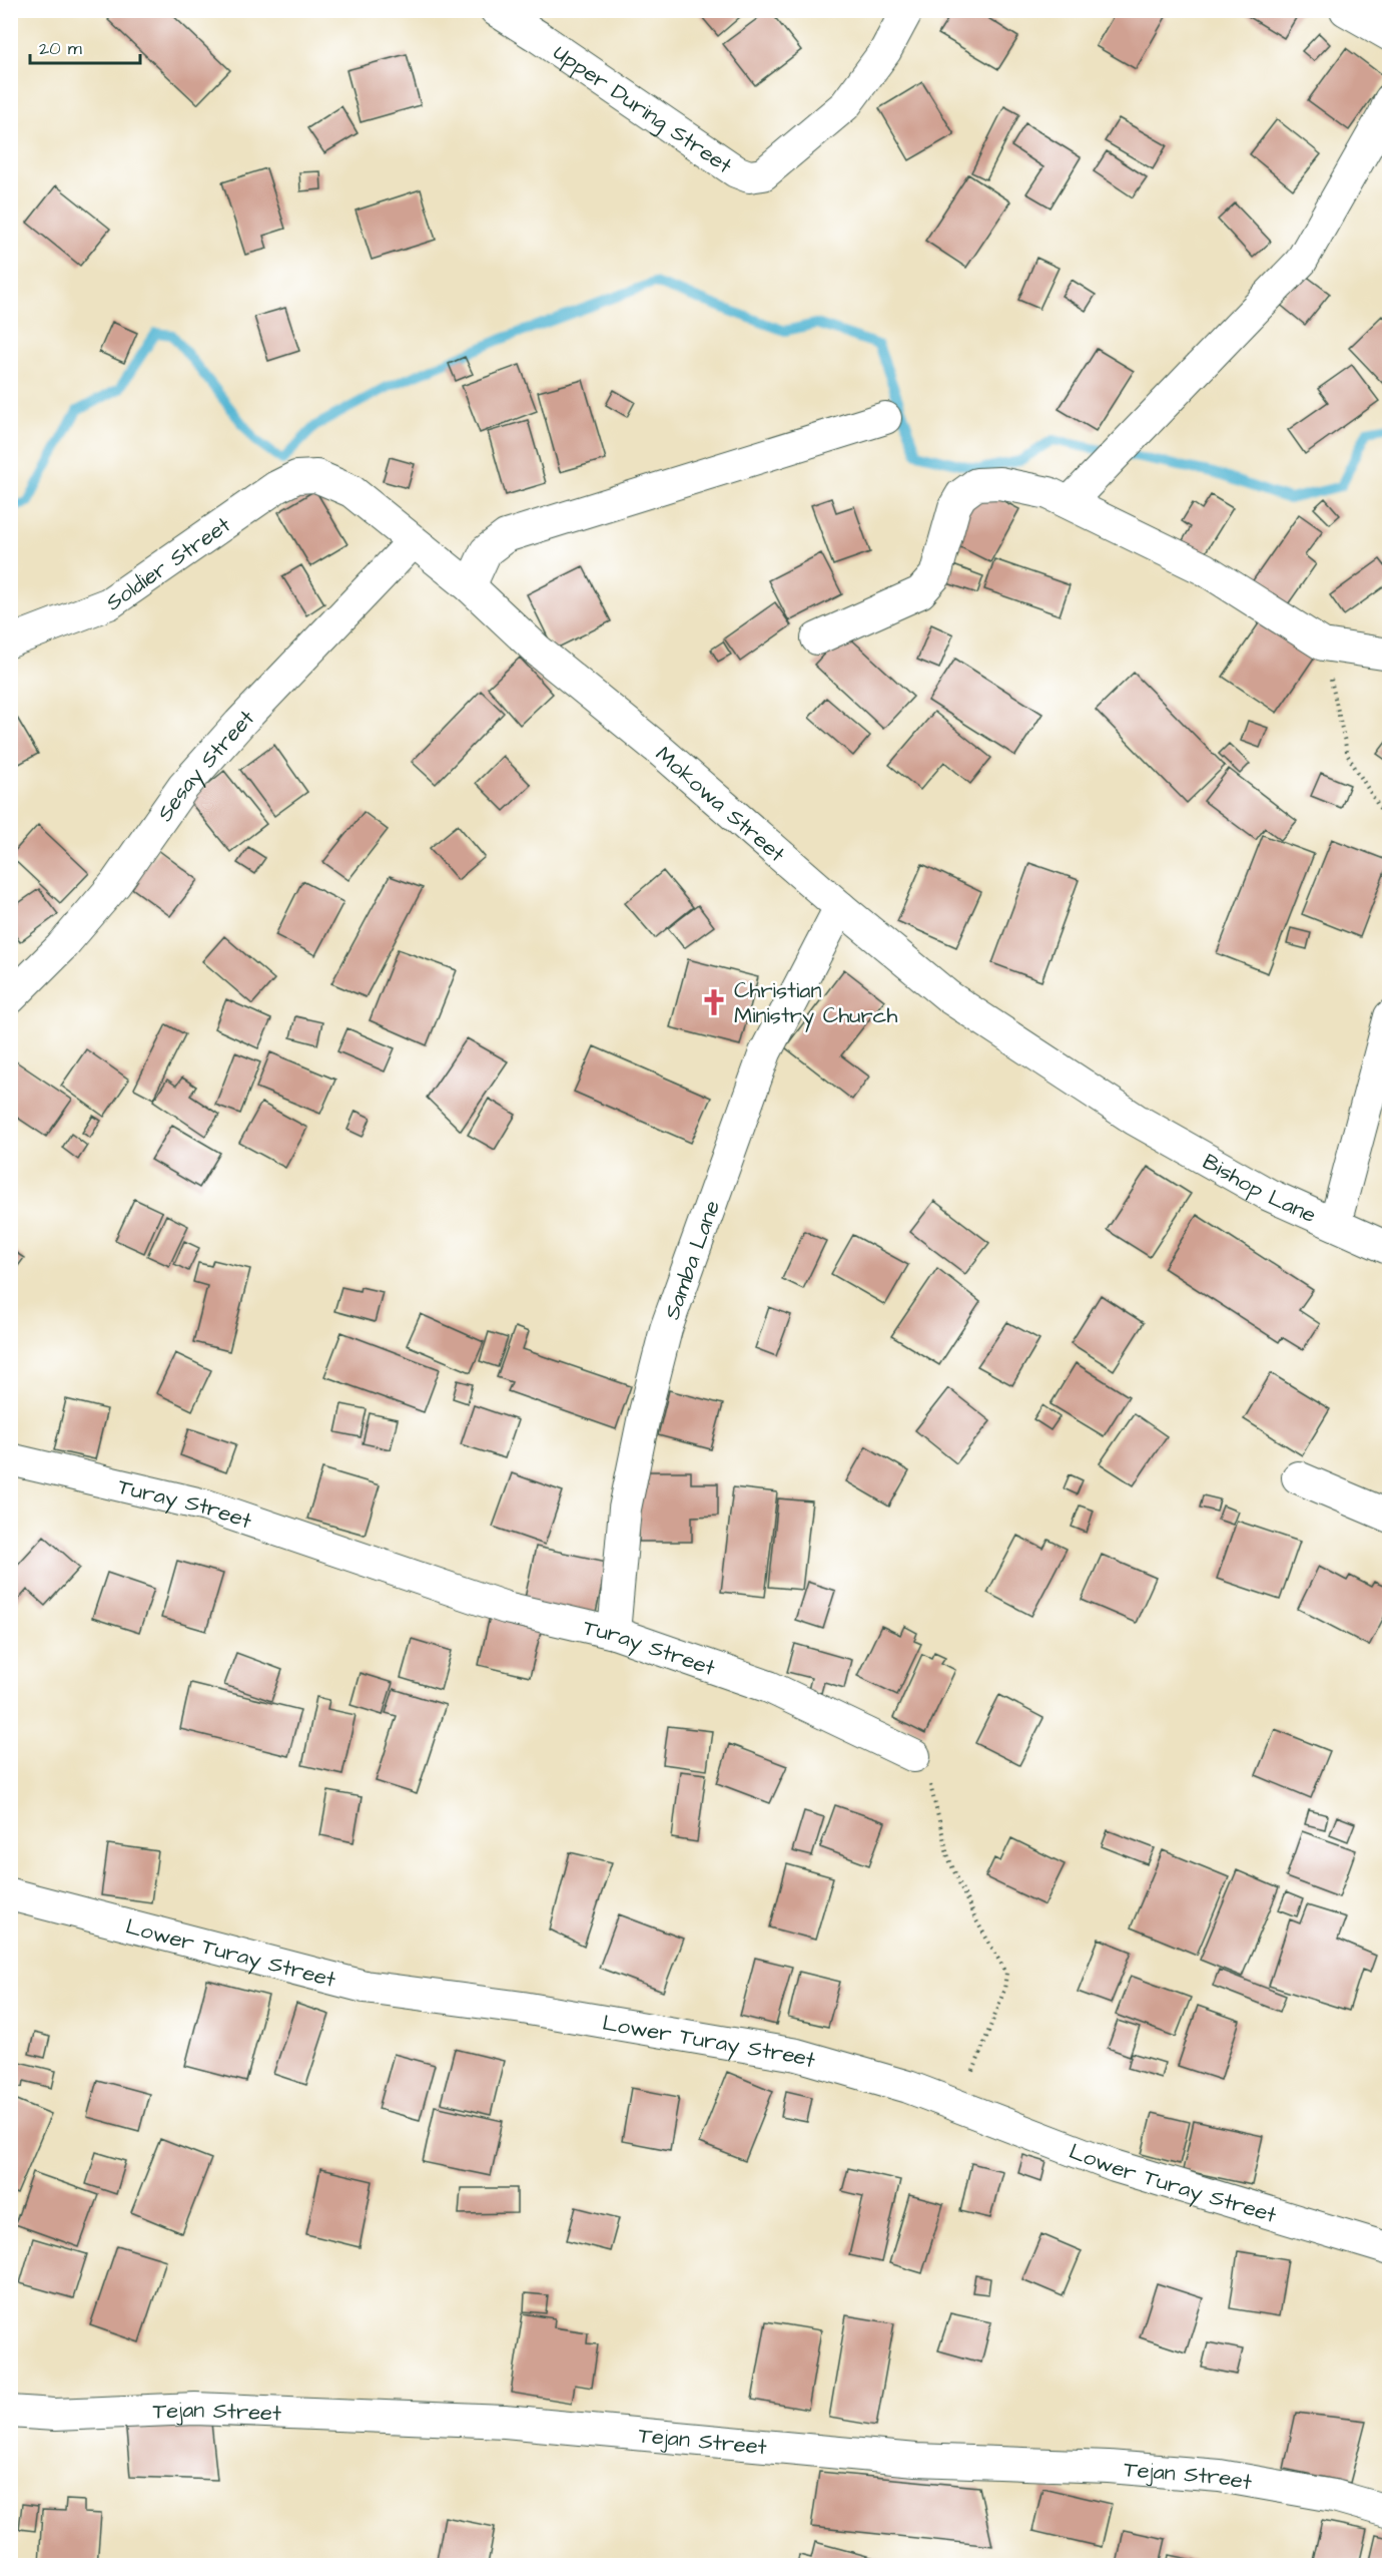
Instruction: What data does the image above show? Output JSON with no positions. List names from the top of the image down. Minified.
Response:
{"streets":{"street":["Upper During Street","Soldier Street","Sesay Street","Mokowa Street","Bishop Lane","Samba Lane","Turay Street","Lower Turay Street","Tejan Street"]},"crossings":[["Soldier Street","Mokowa Street"],["Sesay Street","Mokowa Street"],["Mokowa Street","Bishop Lane"],["Mokowa Street","Samba Lane"],["Samba Lane","Turay Street"]],"places":{"church":["Christian Ministry Church"]},"scale_bar":"20 m"}
